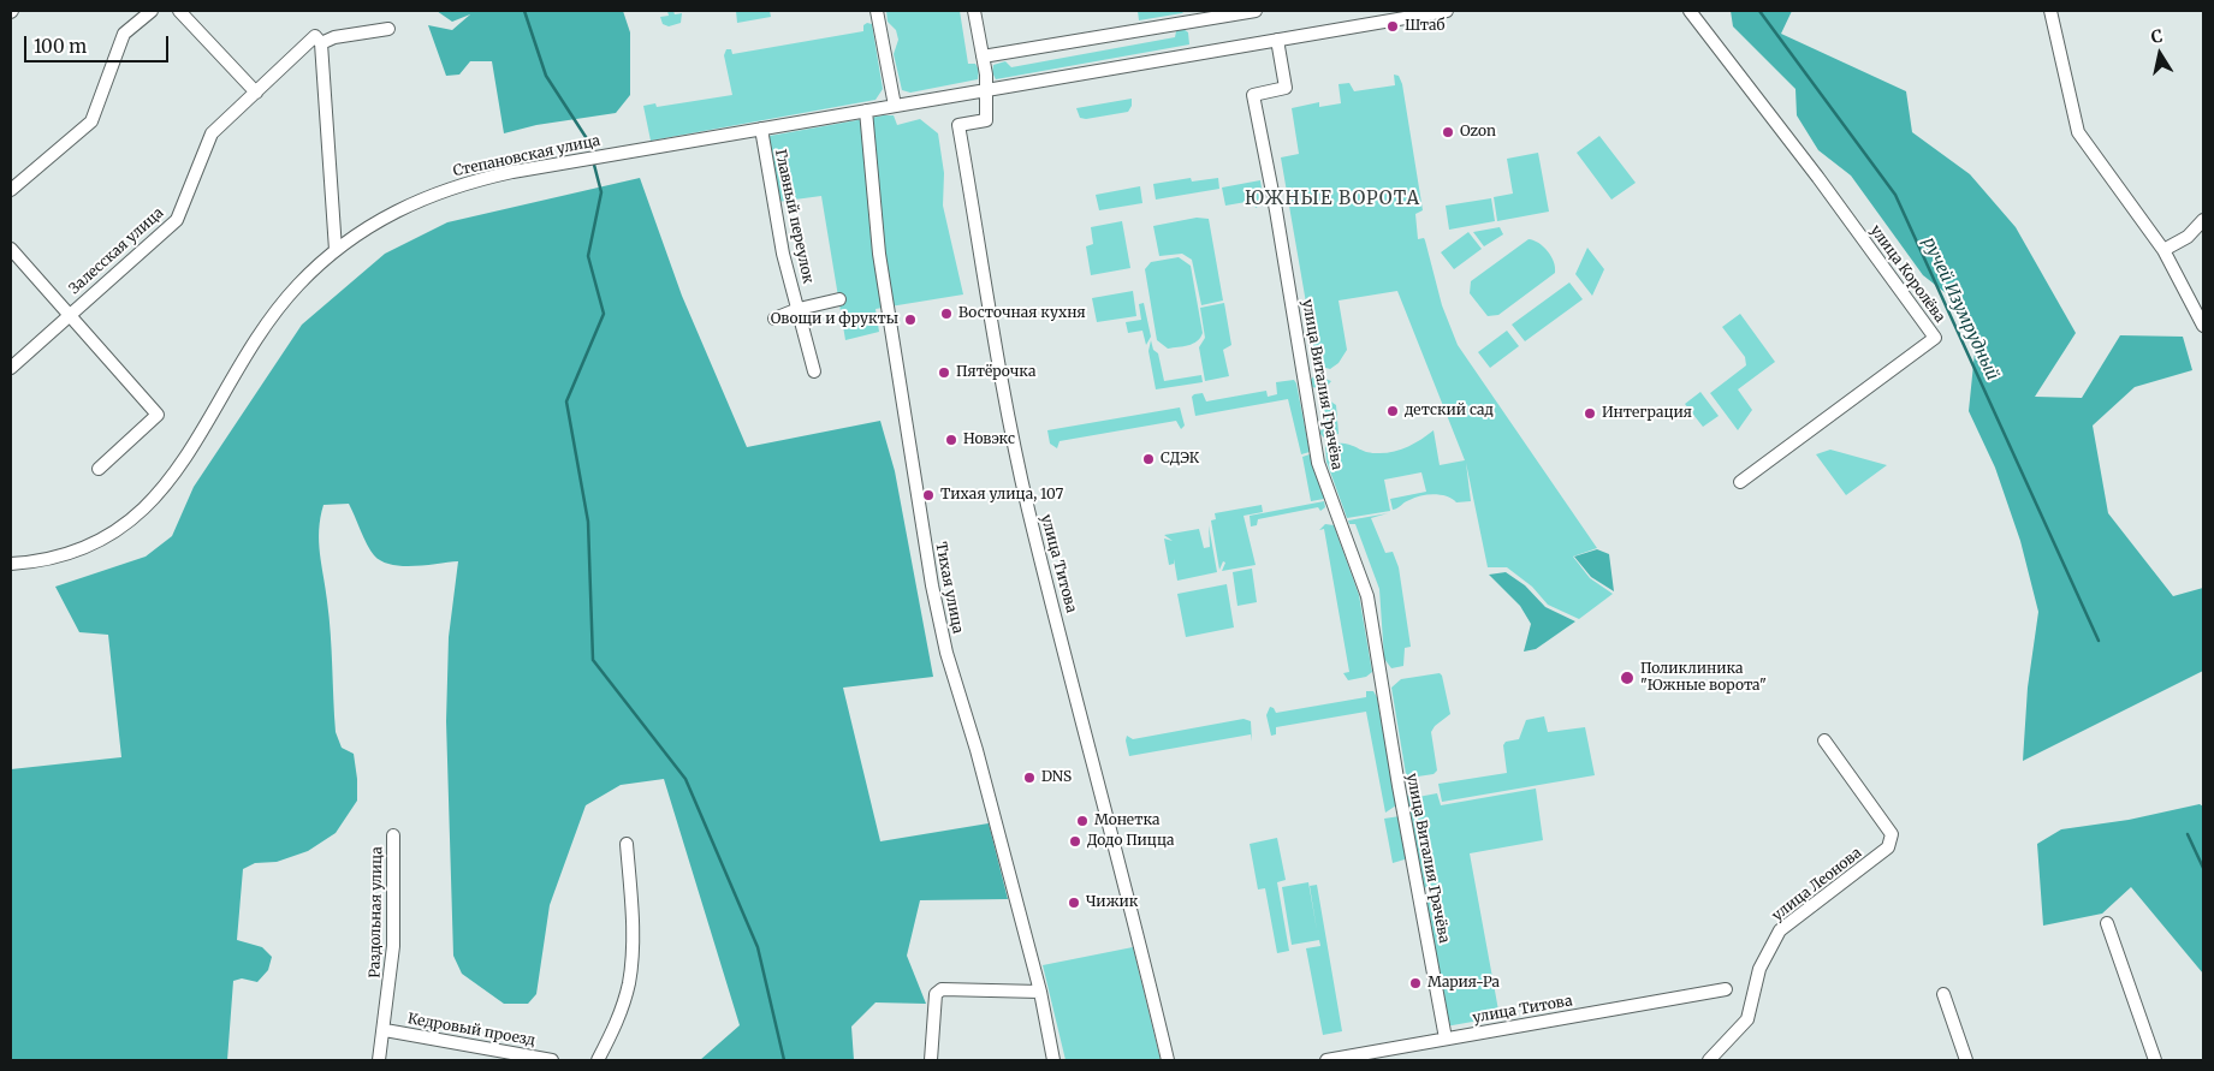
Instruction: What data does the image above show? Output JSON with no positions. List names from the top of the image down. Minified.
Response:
{"streets":{"street":["Степановская улица","Главный переулок","Залесская улица","улица Королёва","улица Виталия Грачёва","улица Титова","Тихая улица","улица Леонова","Раздольная улица","Кедровый проезд"]},"crossings":[["Степановская улица","Главный переулок"],["Степановская улица","Тихая улица"],["улица Виталия Грачёва","улица Титова"],["Раздольная улица","Кедровый проезд"]],"districts":["ЮЖНЫЕ ВОРОТА"],"water":["ручей Изумрудный"],"places":["Штаб","Ozon","Восточная кухня","Овощи и фрукты","Пятёрочка","детский сад","Интеграция","Новэкс","СДЭК","Тихая улица, 107","Поликлиника \"Южные ворота\"","DNS","Монетка","Додо Пицца","Чижик","Мария-Ра"],"scale_bar":"100 m","north":"top"}
